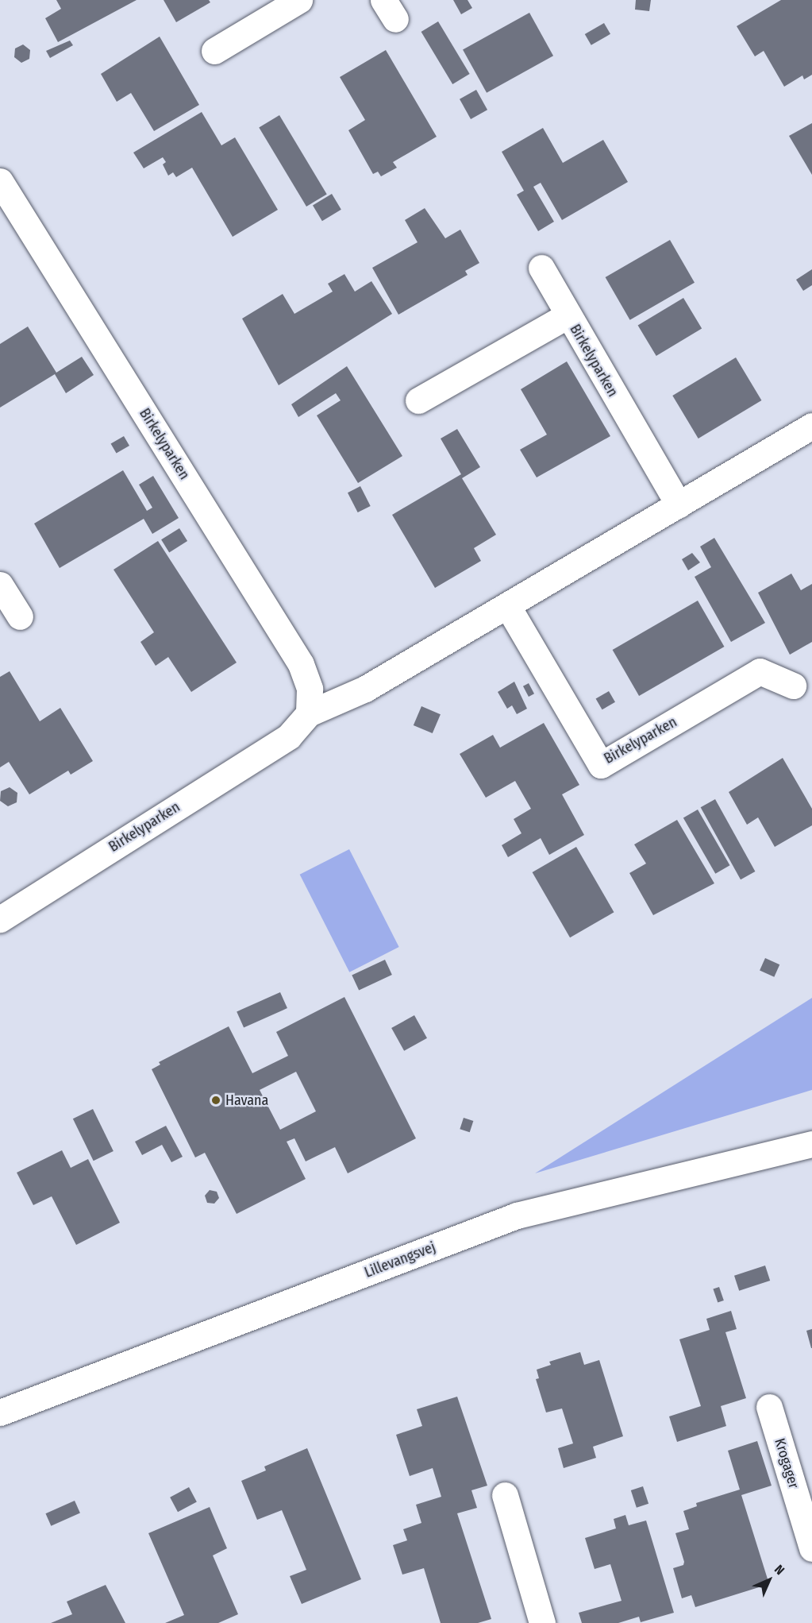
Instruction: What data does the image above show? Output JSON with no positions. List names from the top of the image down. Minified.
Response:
{"streets":{"street":["Birkelyparken","Lillevangsvej","Krogager"]},"places":["Havana"],"north":"top right"}
